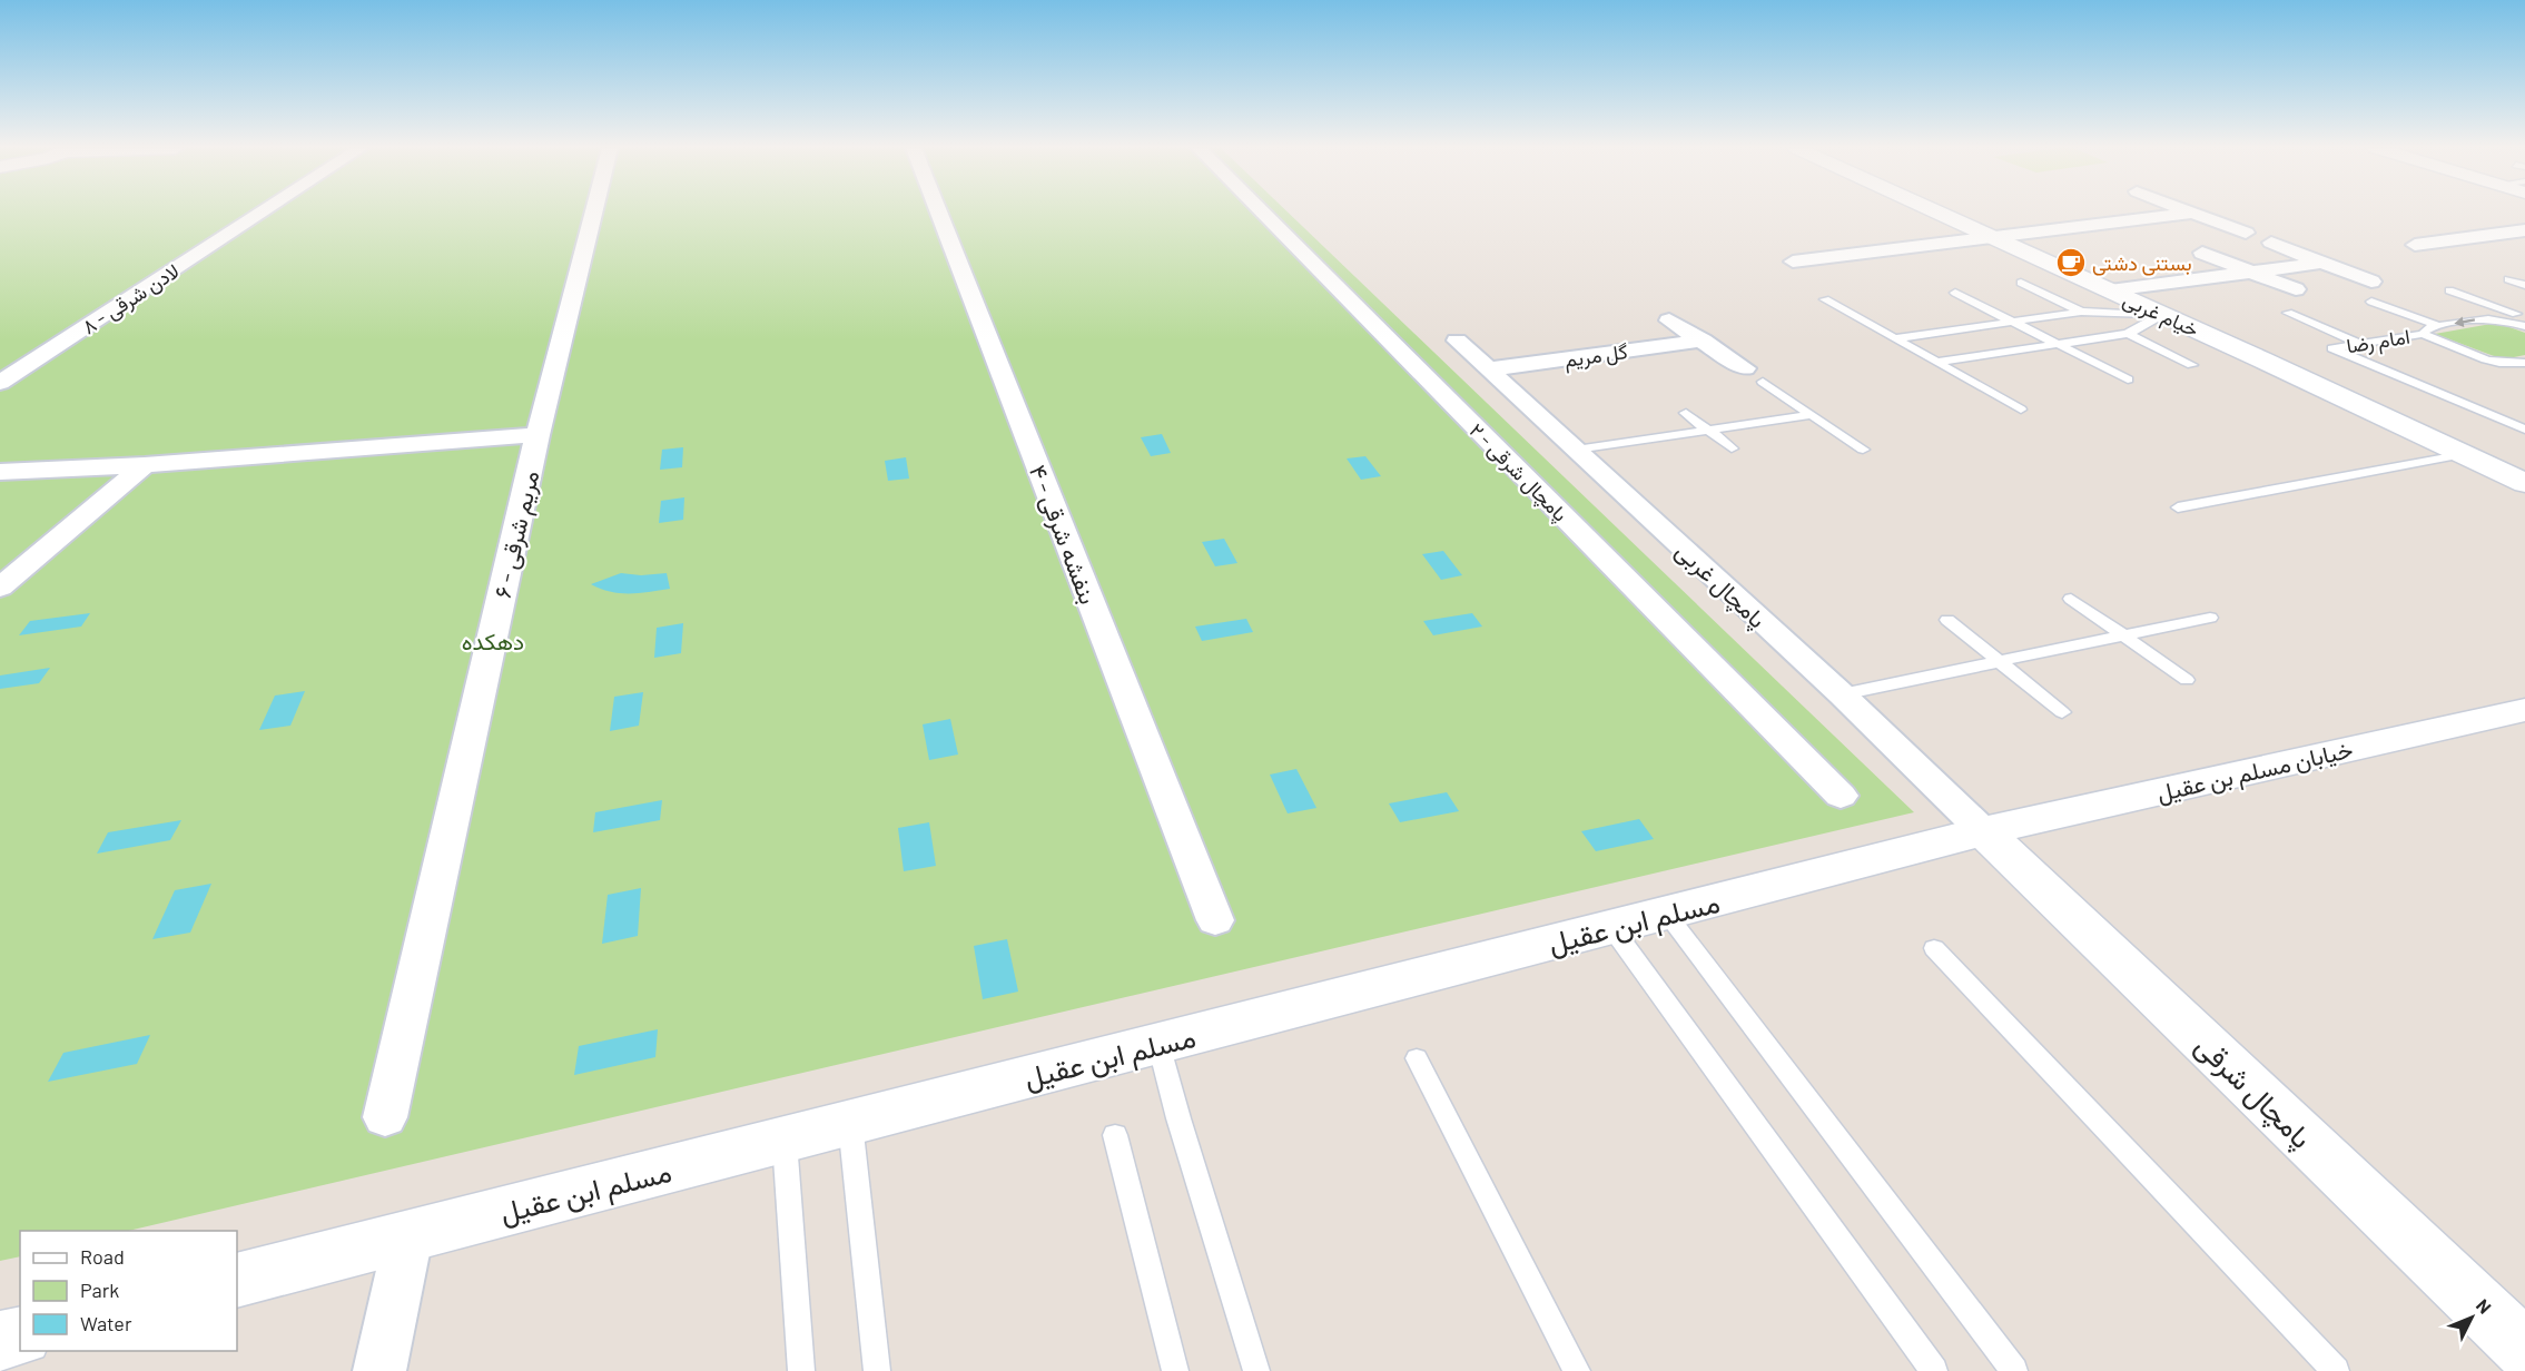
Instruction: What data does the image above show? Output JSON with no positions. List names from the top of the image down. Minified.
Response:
{"streets":{"street":["لادن شرقی - ۸","خیام غربی","گل مریم","پامچال شرقی - ۲","مریم شرقی - ۶","بنفشه شرقی - ۴","پامچال غربی","خیابان مسلم بن عقیل","مسلم ابن عقیل","پامچال شرقی"],"lane":["امام رضا"]},"crossings":[["گل مریم","پامچال غربی"],["پامچال غربی","خیابان مسلم بن عقیل"],["پامچال غربی","مسلم ابن عقیل"],["پامچال غربی","پامچال شرقی"],["خیابان مسلم بن عقیل","مسلم ابن عقیل"],["خیابان مسلم بن عقیل","پامچال شرقی"],["مسلم ابن عقیل","پامچال شرقی"]],"parks":["دهکده"],"places":{"cafe":["بستنی دشتی"]},"legend":["Road","Park","Water"],"north":"top right"}
